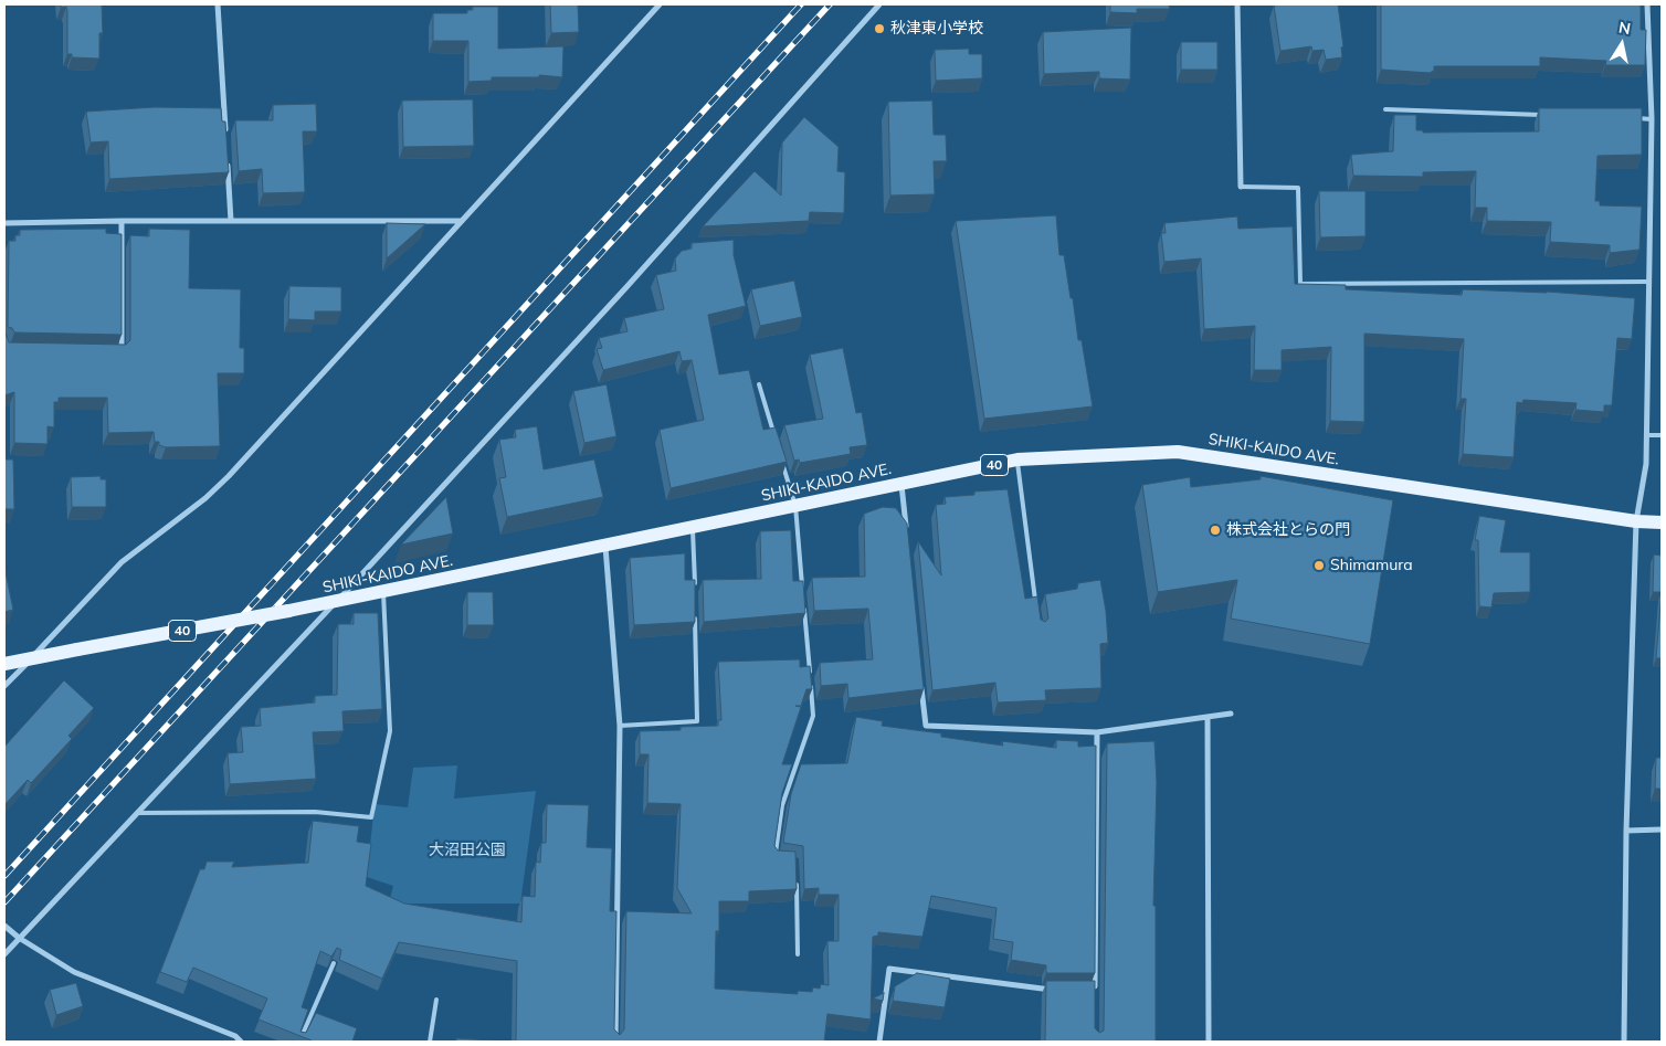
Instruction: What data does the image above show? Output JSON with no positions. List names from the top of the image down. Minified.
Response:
{"streets":{"main road":["SHIKI-KAIDO AVE.","40"]},"parks":["大沼田公園"],"places":["秋津東小学校","株式会社とらの門","Shimamura"],"north":"top"}
